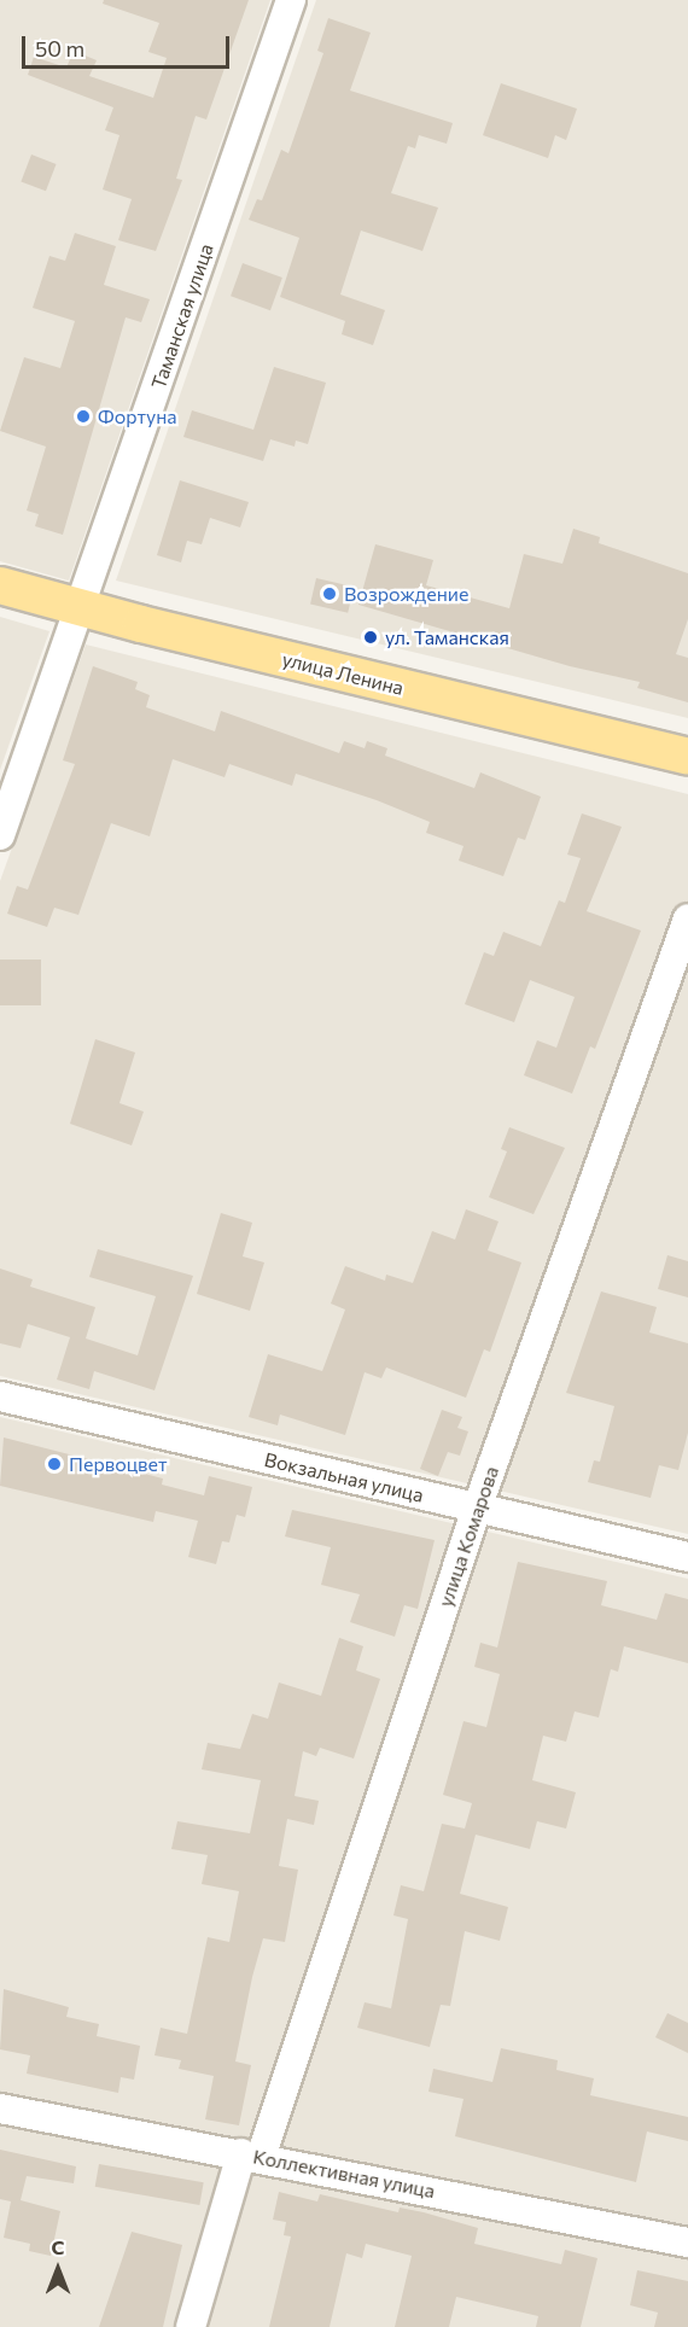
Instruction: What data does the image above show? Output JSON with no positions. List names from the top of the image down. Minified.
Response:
{"streets":{"main road":["улица Ленина"],"street":["Таманская улица","Вокзальная улица","улица Комарова","Коллективная улица"]},"crossings":[["Таманская улица","улица Ленина"],["Вокзальная улица","улица Комарова"],["улица Комарова","Коллективная улица"]],"places":["Фортуна","Возрождение","ул. Таманская","Первоцвет"],"scale_bar":"50 m","north":"top"}
